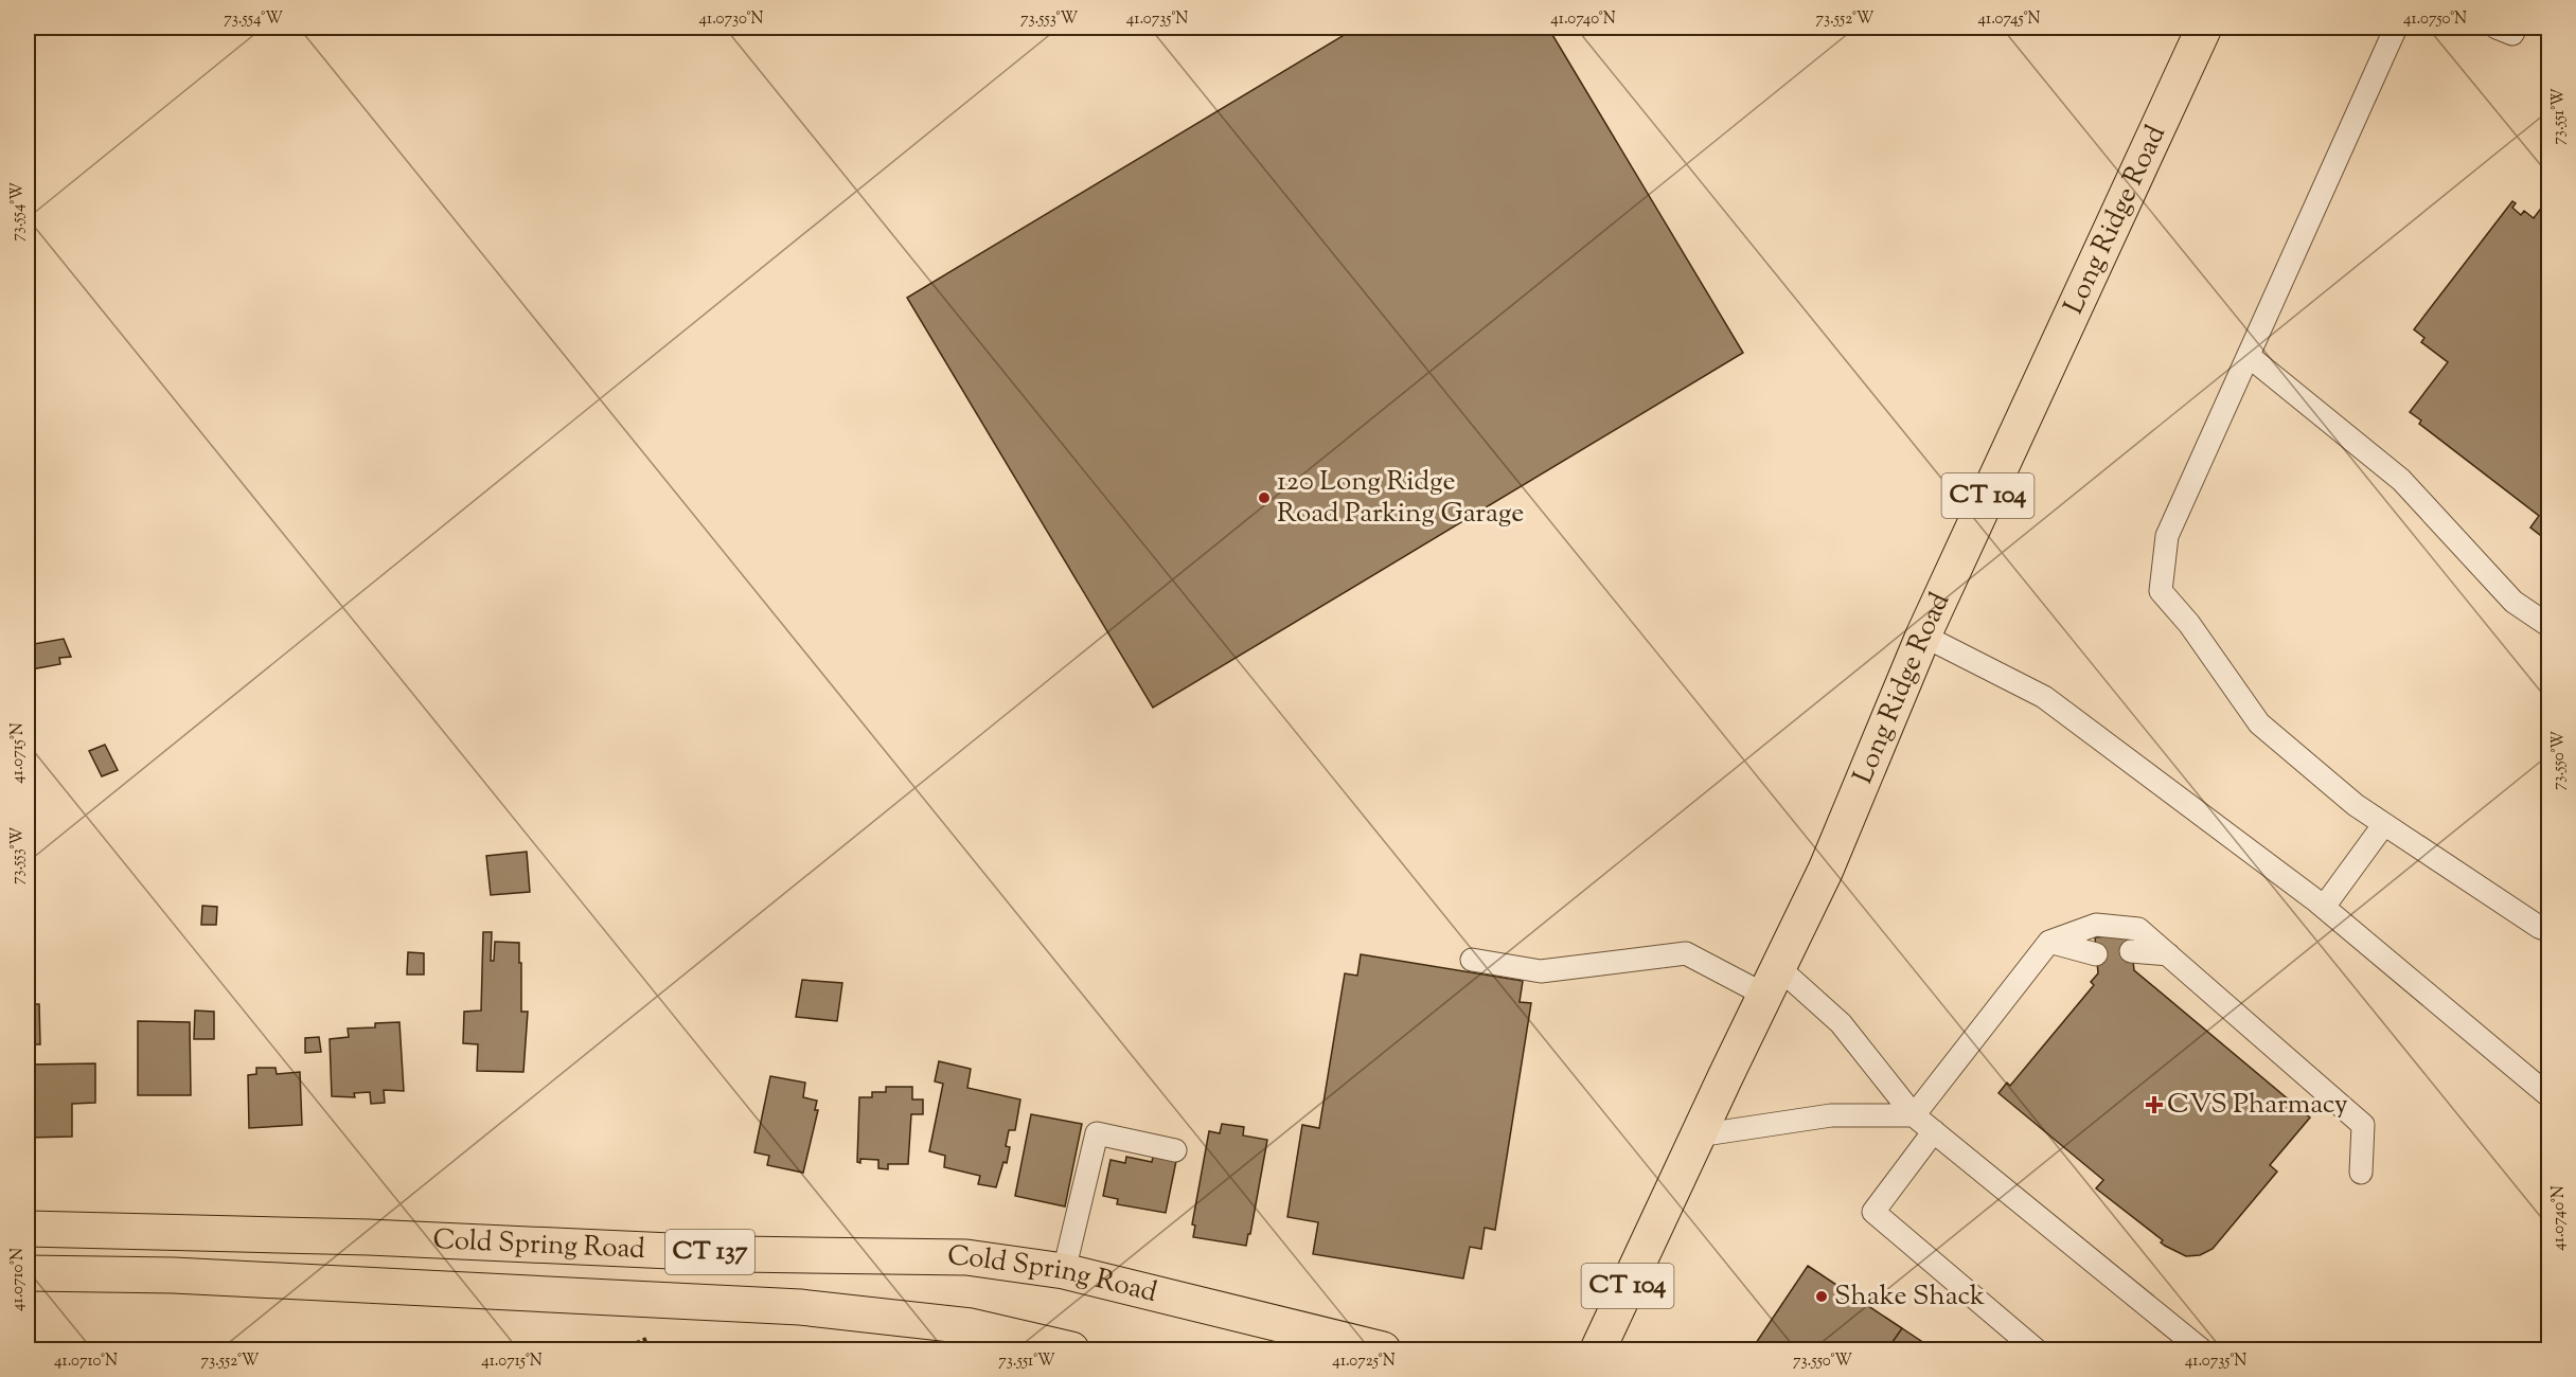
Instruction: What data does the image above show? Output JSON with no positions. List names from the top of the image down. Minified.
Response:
{"streets":{"main road":["Long Ridge Road","CT 104","Cold Spring Road","CT 137"]},"places":{"other":["120 Long Ridge Road Parking Garage","Shake Shack"],"health":["CVS Pharmacy"]},"coordinates":["73.554°W","41.0730°N","73.553°W","41.0735°N","41.0740°N","73.552°W","41.0745°N","41.0750°N","73.551°W","41.0715°N","73.550°W","41.0710°N","41.0725°N"]}
